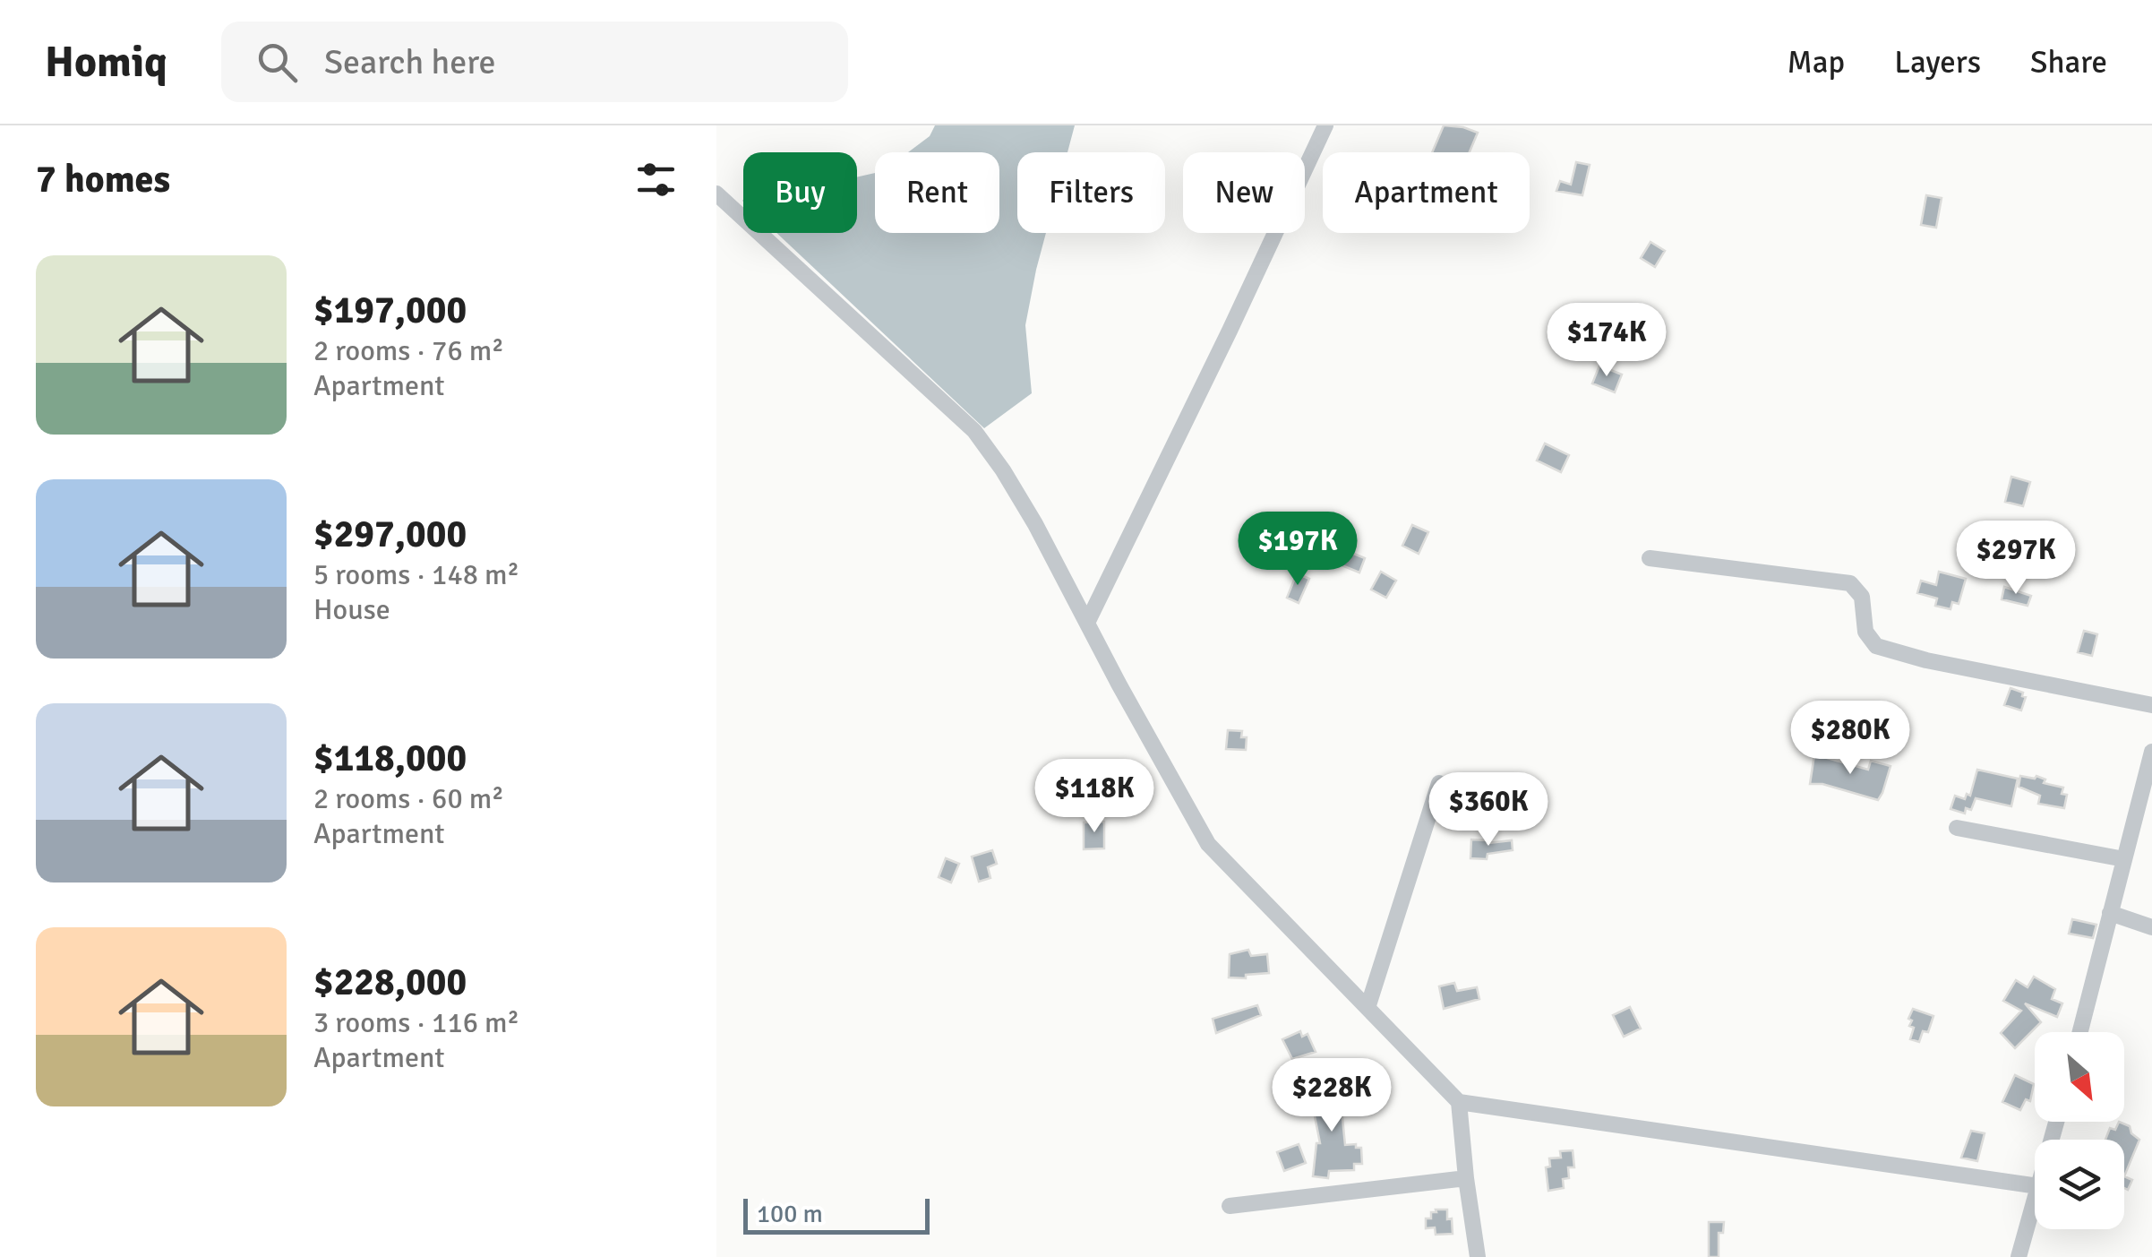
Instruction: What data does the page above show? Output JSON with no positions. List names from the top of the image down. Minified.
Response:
{"scale_bar":"100 m","north":"bottom right","page":{"header":"Homiq","search":"Search here","nav":["Map","Layers","Share"],"heading":"7 homes","chip":["Buy","Rent","Filters","New","Apartment"],"list":[{"name":"$197,000","note":"2 rooms · 76 m² · Apartment"},{"name":"$297,000","note":"5 rooms · 148 m² · House"},{"name":"$118,000","note":"2 rooms · 60 m² · Apartment"},{"name":"$228,000","note":"3 rooms · 116 m² · Apartment"}],"price":["$174K","$197K","$297K","$280K","$118K","$360K","$228K"],"scale":"100 m"}}
